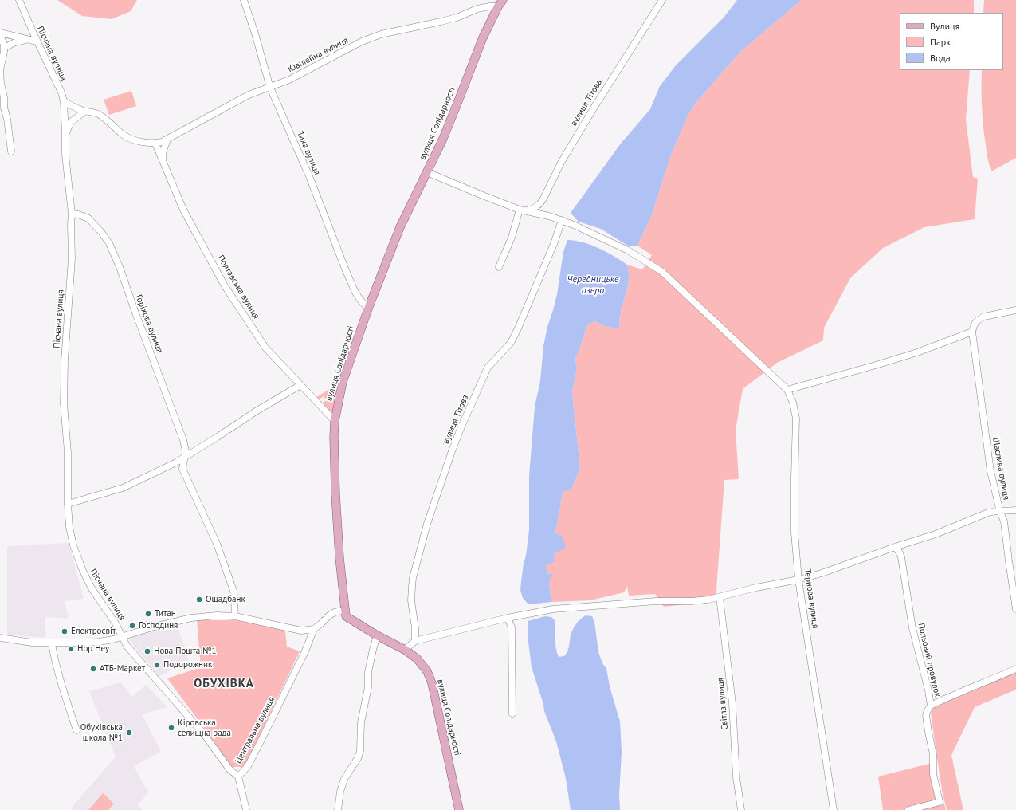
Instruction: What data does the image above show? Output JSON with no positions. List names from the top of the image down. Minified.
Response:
{"streets":{"main road":["вулиця Солідарності"],"street":["Пісчана вулиця","Ювілейна вулиця","вулиця Тітова","Тиха вулиця","Полтавська вулиця","Горіхова вулиця","Щаслива вулиця","Тернова вулиця","Польовий провулок","Світла вулиця","Центральна вулиця"]},"crossings":[["Пісчана вулиця","Горіхова вулиця"],["Пісчана вулиця","Центральна вулиця"],["Ювілейна вулиця","вулиця Солідарності"],["Ювілейна вулиця","Тиха вулиця"],["Ювілейна вулиця","Полтавська вулиця"],["вулиця Солідарності","Тиха вулиця"],["вулиця Солідарності","Полтавська вулиця"],["вулиця Солідарності","Центральна вулиця"]],"districts":["ОБУХІВКА"],"water":["Чередницьке озеро"],"places":["Ощадбанк","Титан","Господиня","Електросвіт","Hop Hey","Нова Пошта №1","Подорожник","АТБ-Маркет","Кіровська селищна рада","Обухівська школа №1"],"legend":["Вулиця","Парк","Вода"]}
